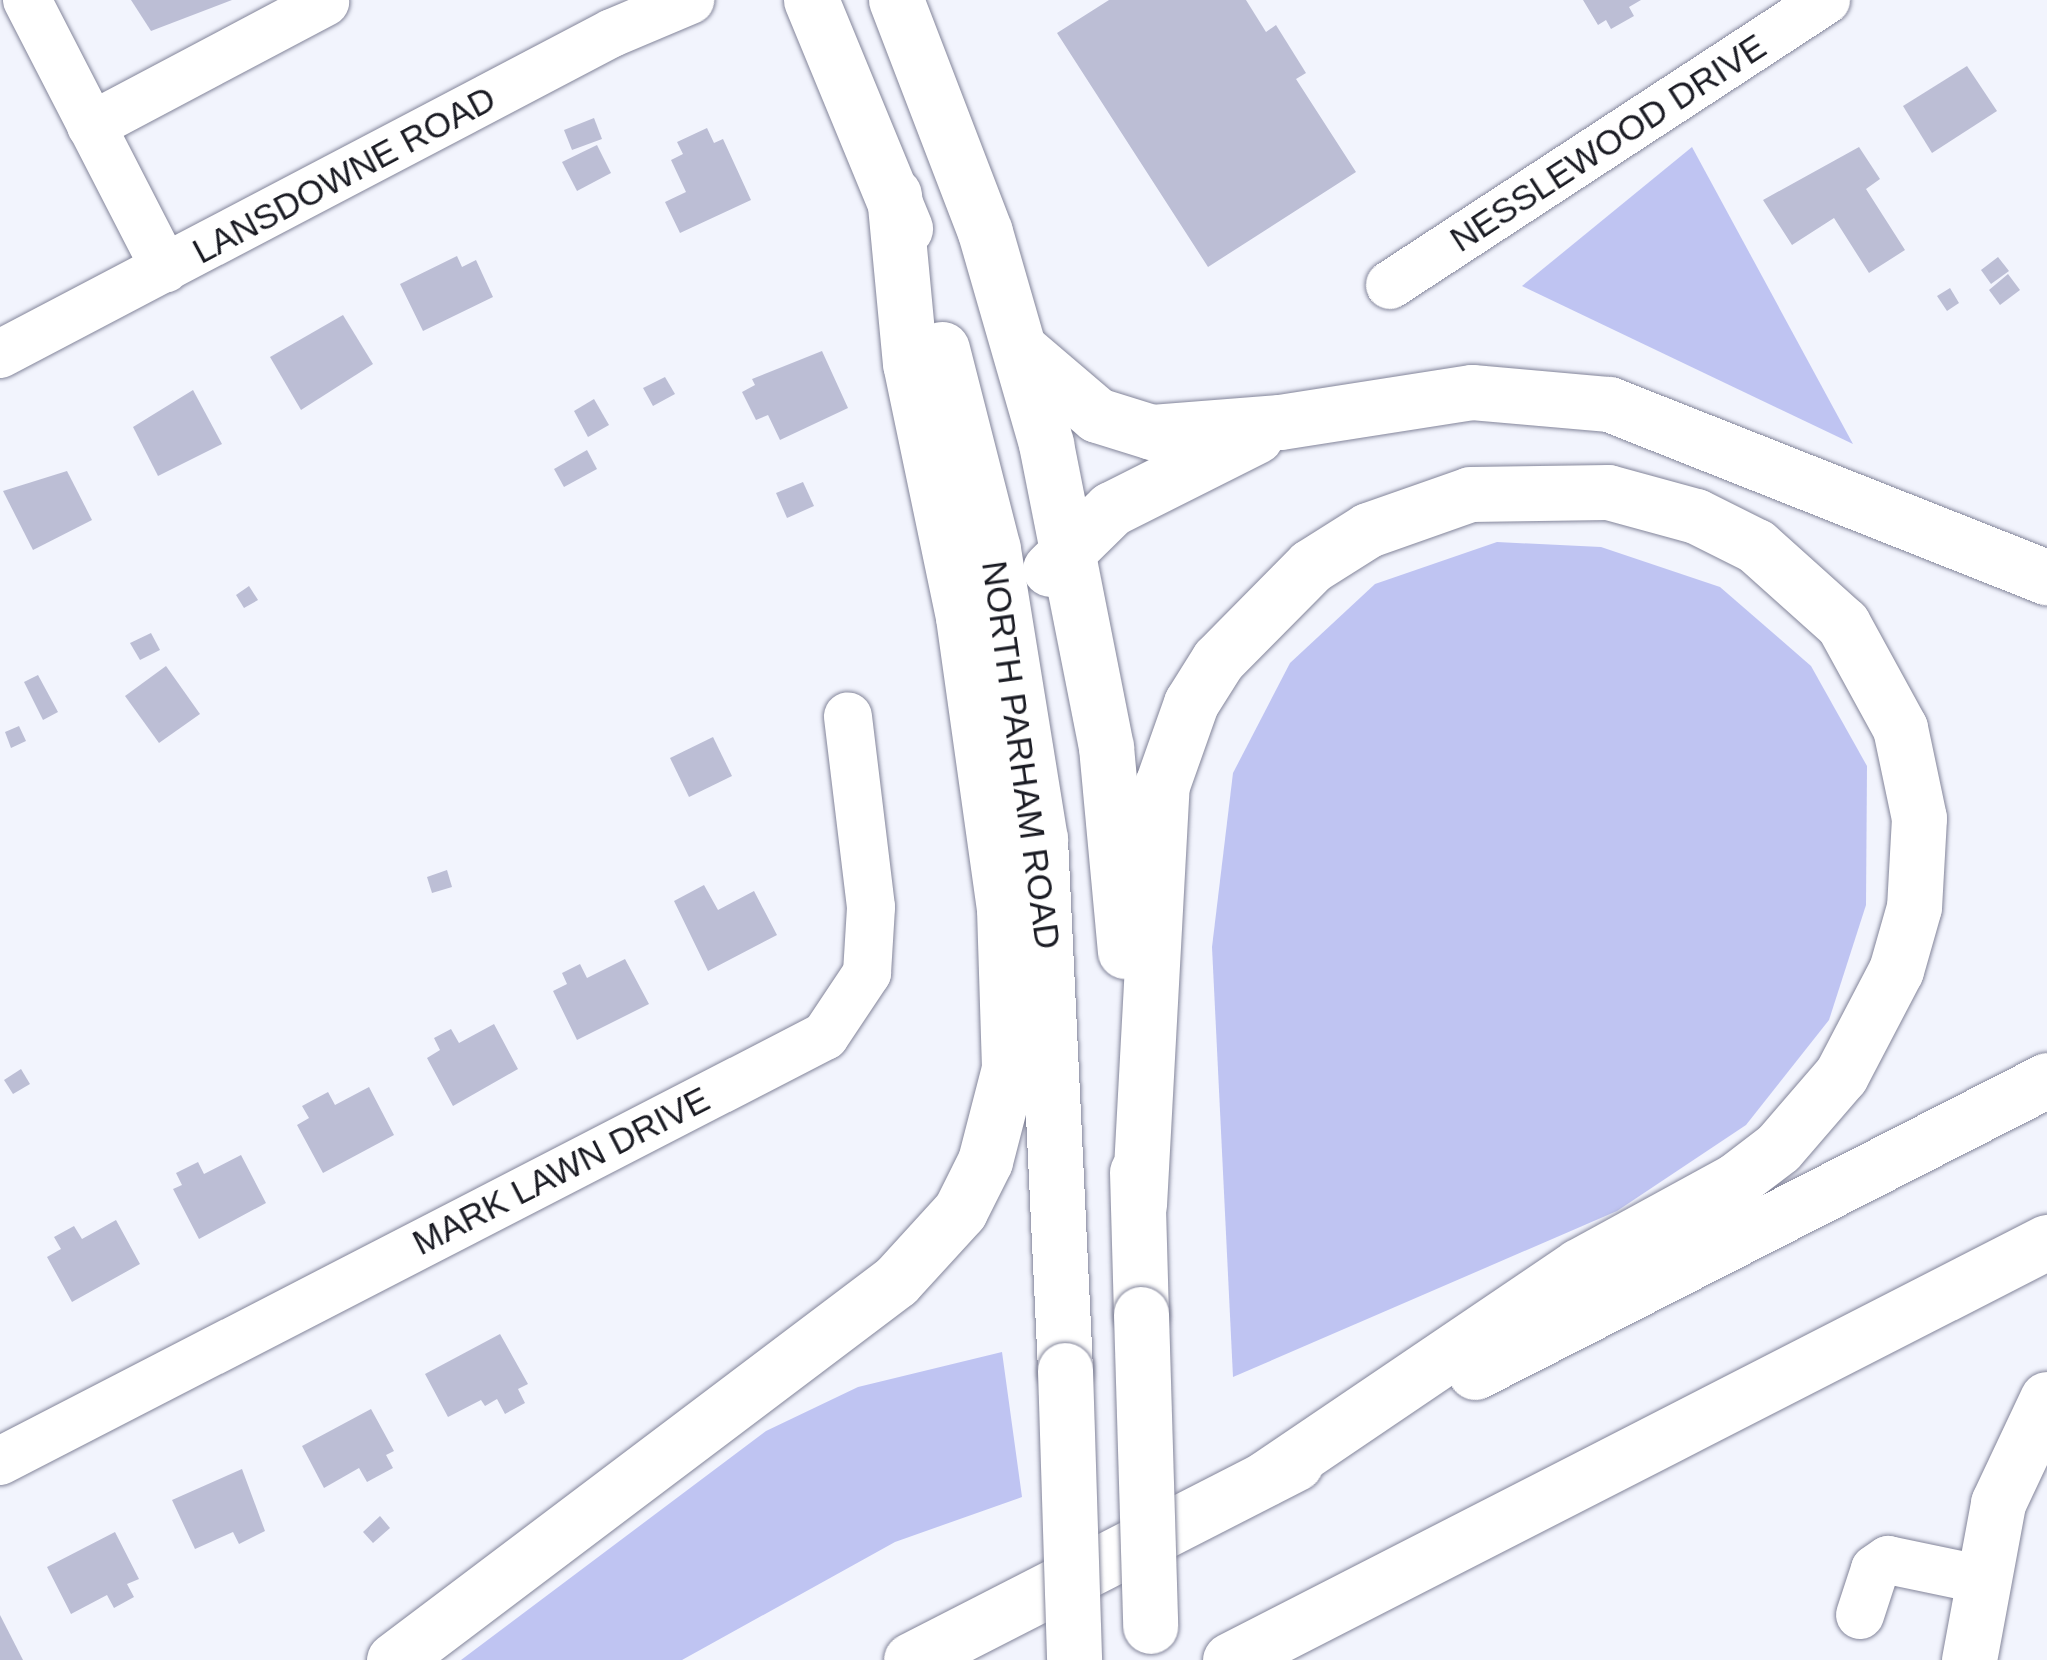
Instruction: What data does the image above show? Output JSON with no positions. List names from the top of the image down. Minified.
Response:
{"streets":{"highway":["NORTH PARHAM ROAD"],"street":["NESSLEWOOD DRIVE","LANSDOWNE ROAD","MARK LAWN DRIVE"]}}
